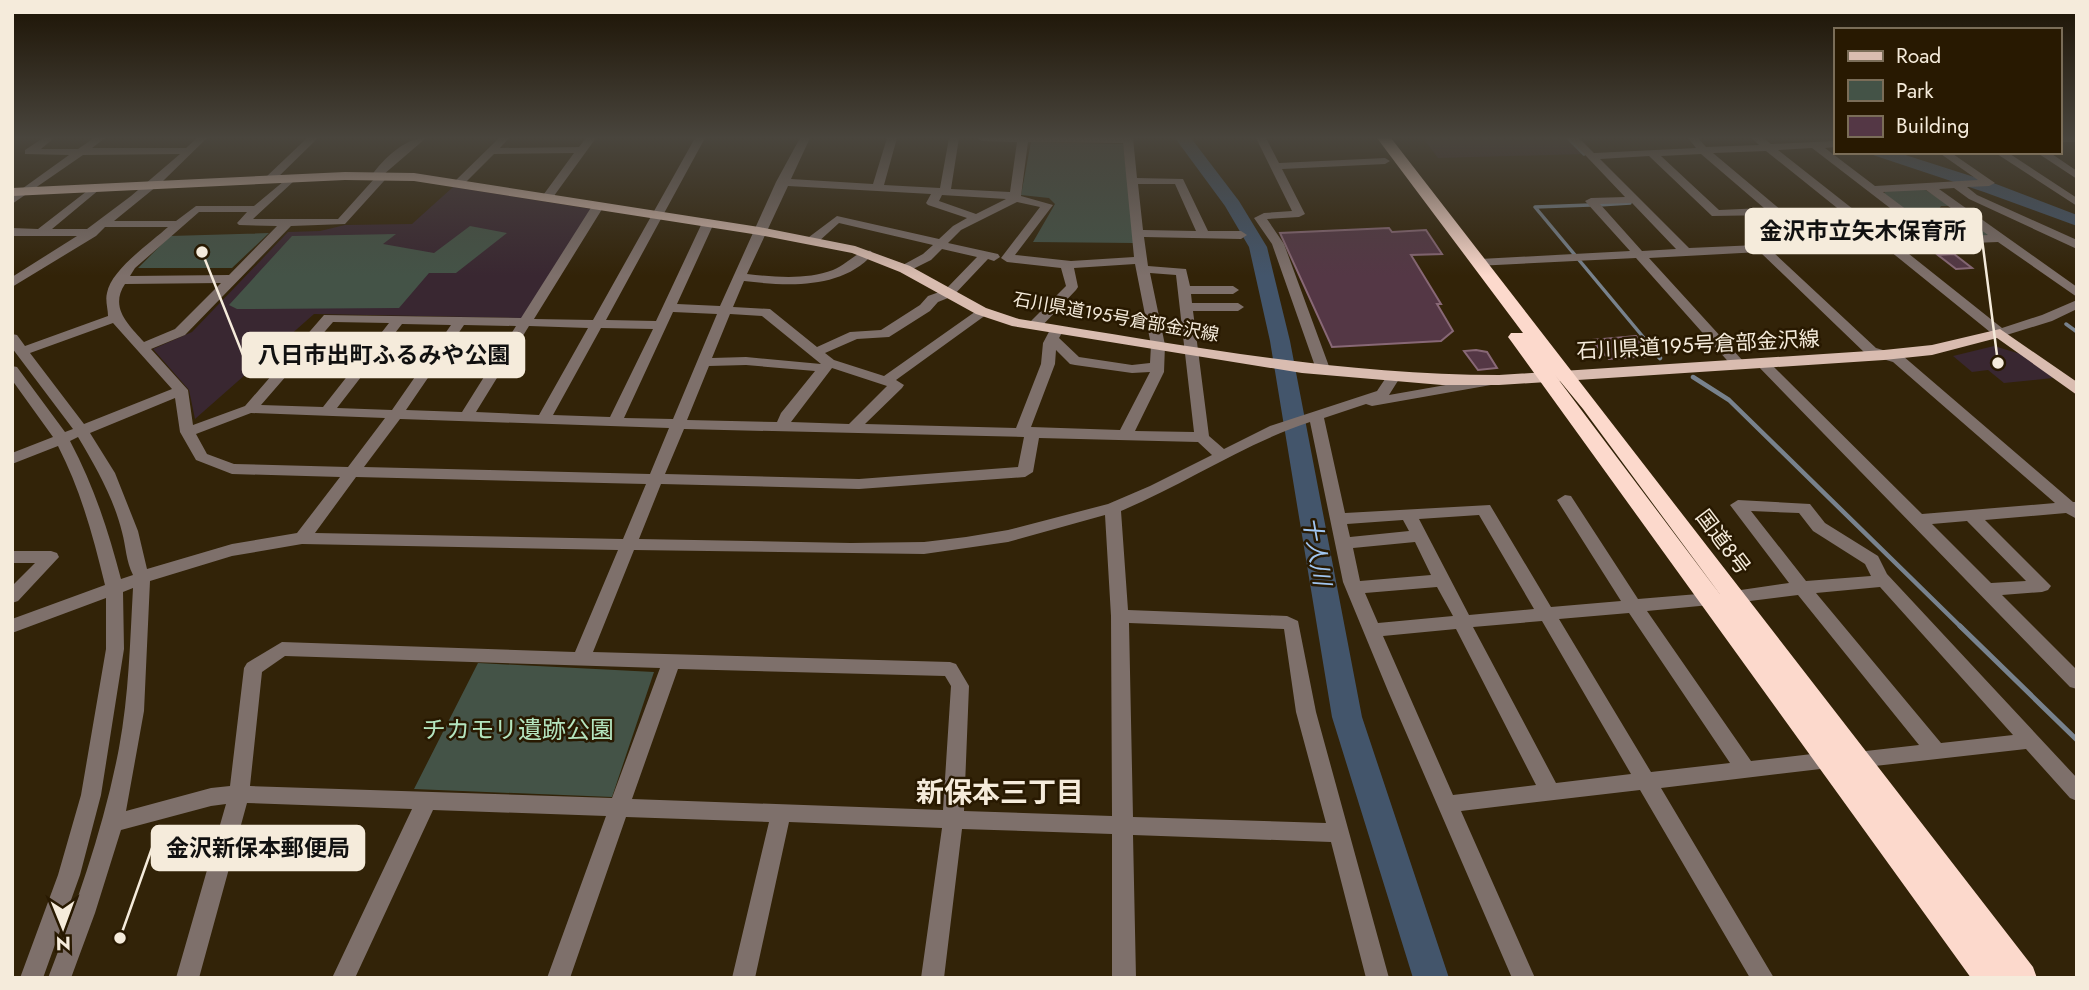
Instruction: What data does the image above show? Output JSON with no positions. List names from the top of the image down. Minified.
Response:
{"streets":{"highway":["国道8号"],"main road":["石川県道195号倉部金沢線"]},"crossings":[["石川県道195号倉部金沢線","国道8号"]],"districts":["新保本三丁目"],"water":["十人川"],"parks":["チカモリ遺跡公園"],"places":["八日市出町ふるみや公園","金沢市立矢木保育所","金沢新保本郵便局"],"legend":["Road","Park","Building"],"north":"bottom"}
